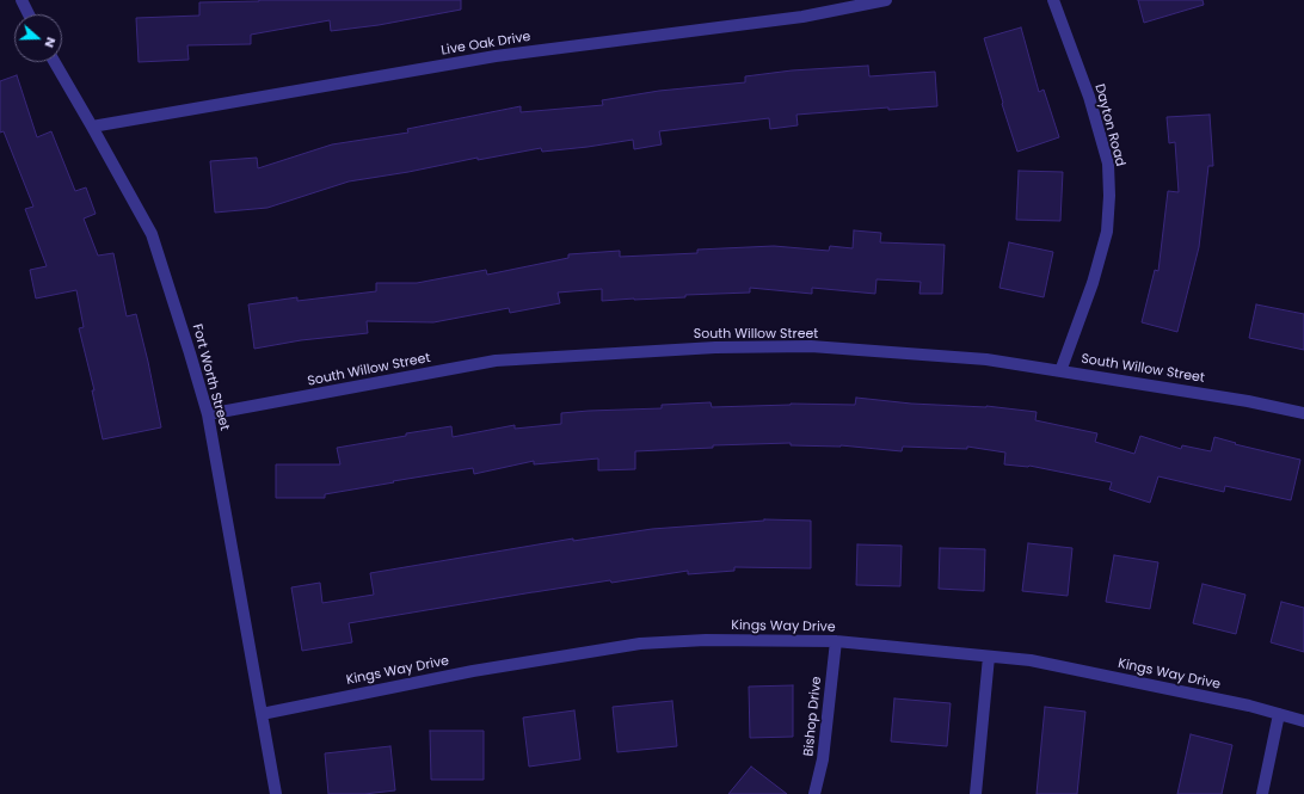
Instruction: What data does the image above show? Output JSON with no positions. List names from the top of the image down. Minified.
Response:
{"streets":{"street":["Live Oak Drive","Dayton Road","South Willow Street","Fort Worth Street","Kings Way Drive","Bishop Drive"]},"crossings":[["Live Oak Drive","Fort Worth Street"],["Dayton Road","South Willow Street"],["South Willow Street","Fort Worth Street"],["Fort Worth Street","Kings Way Drive"],["Kings Way Drive","Bishop Drive"]],"north":"right"}
